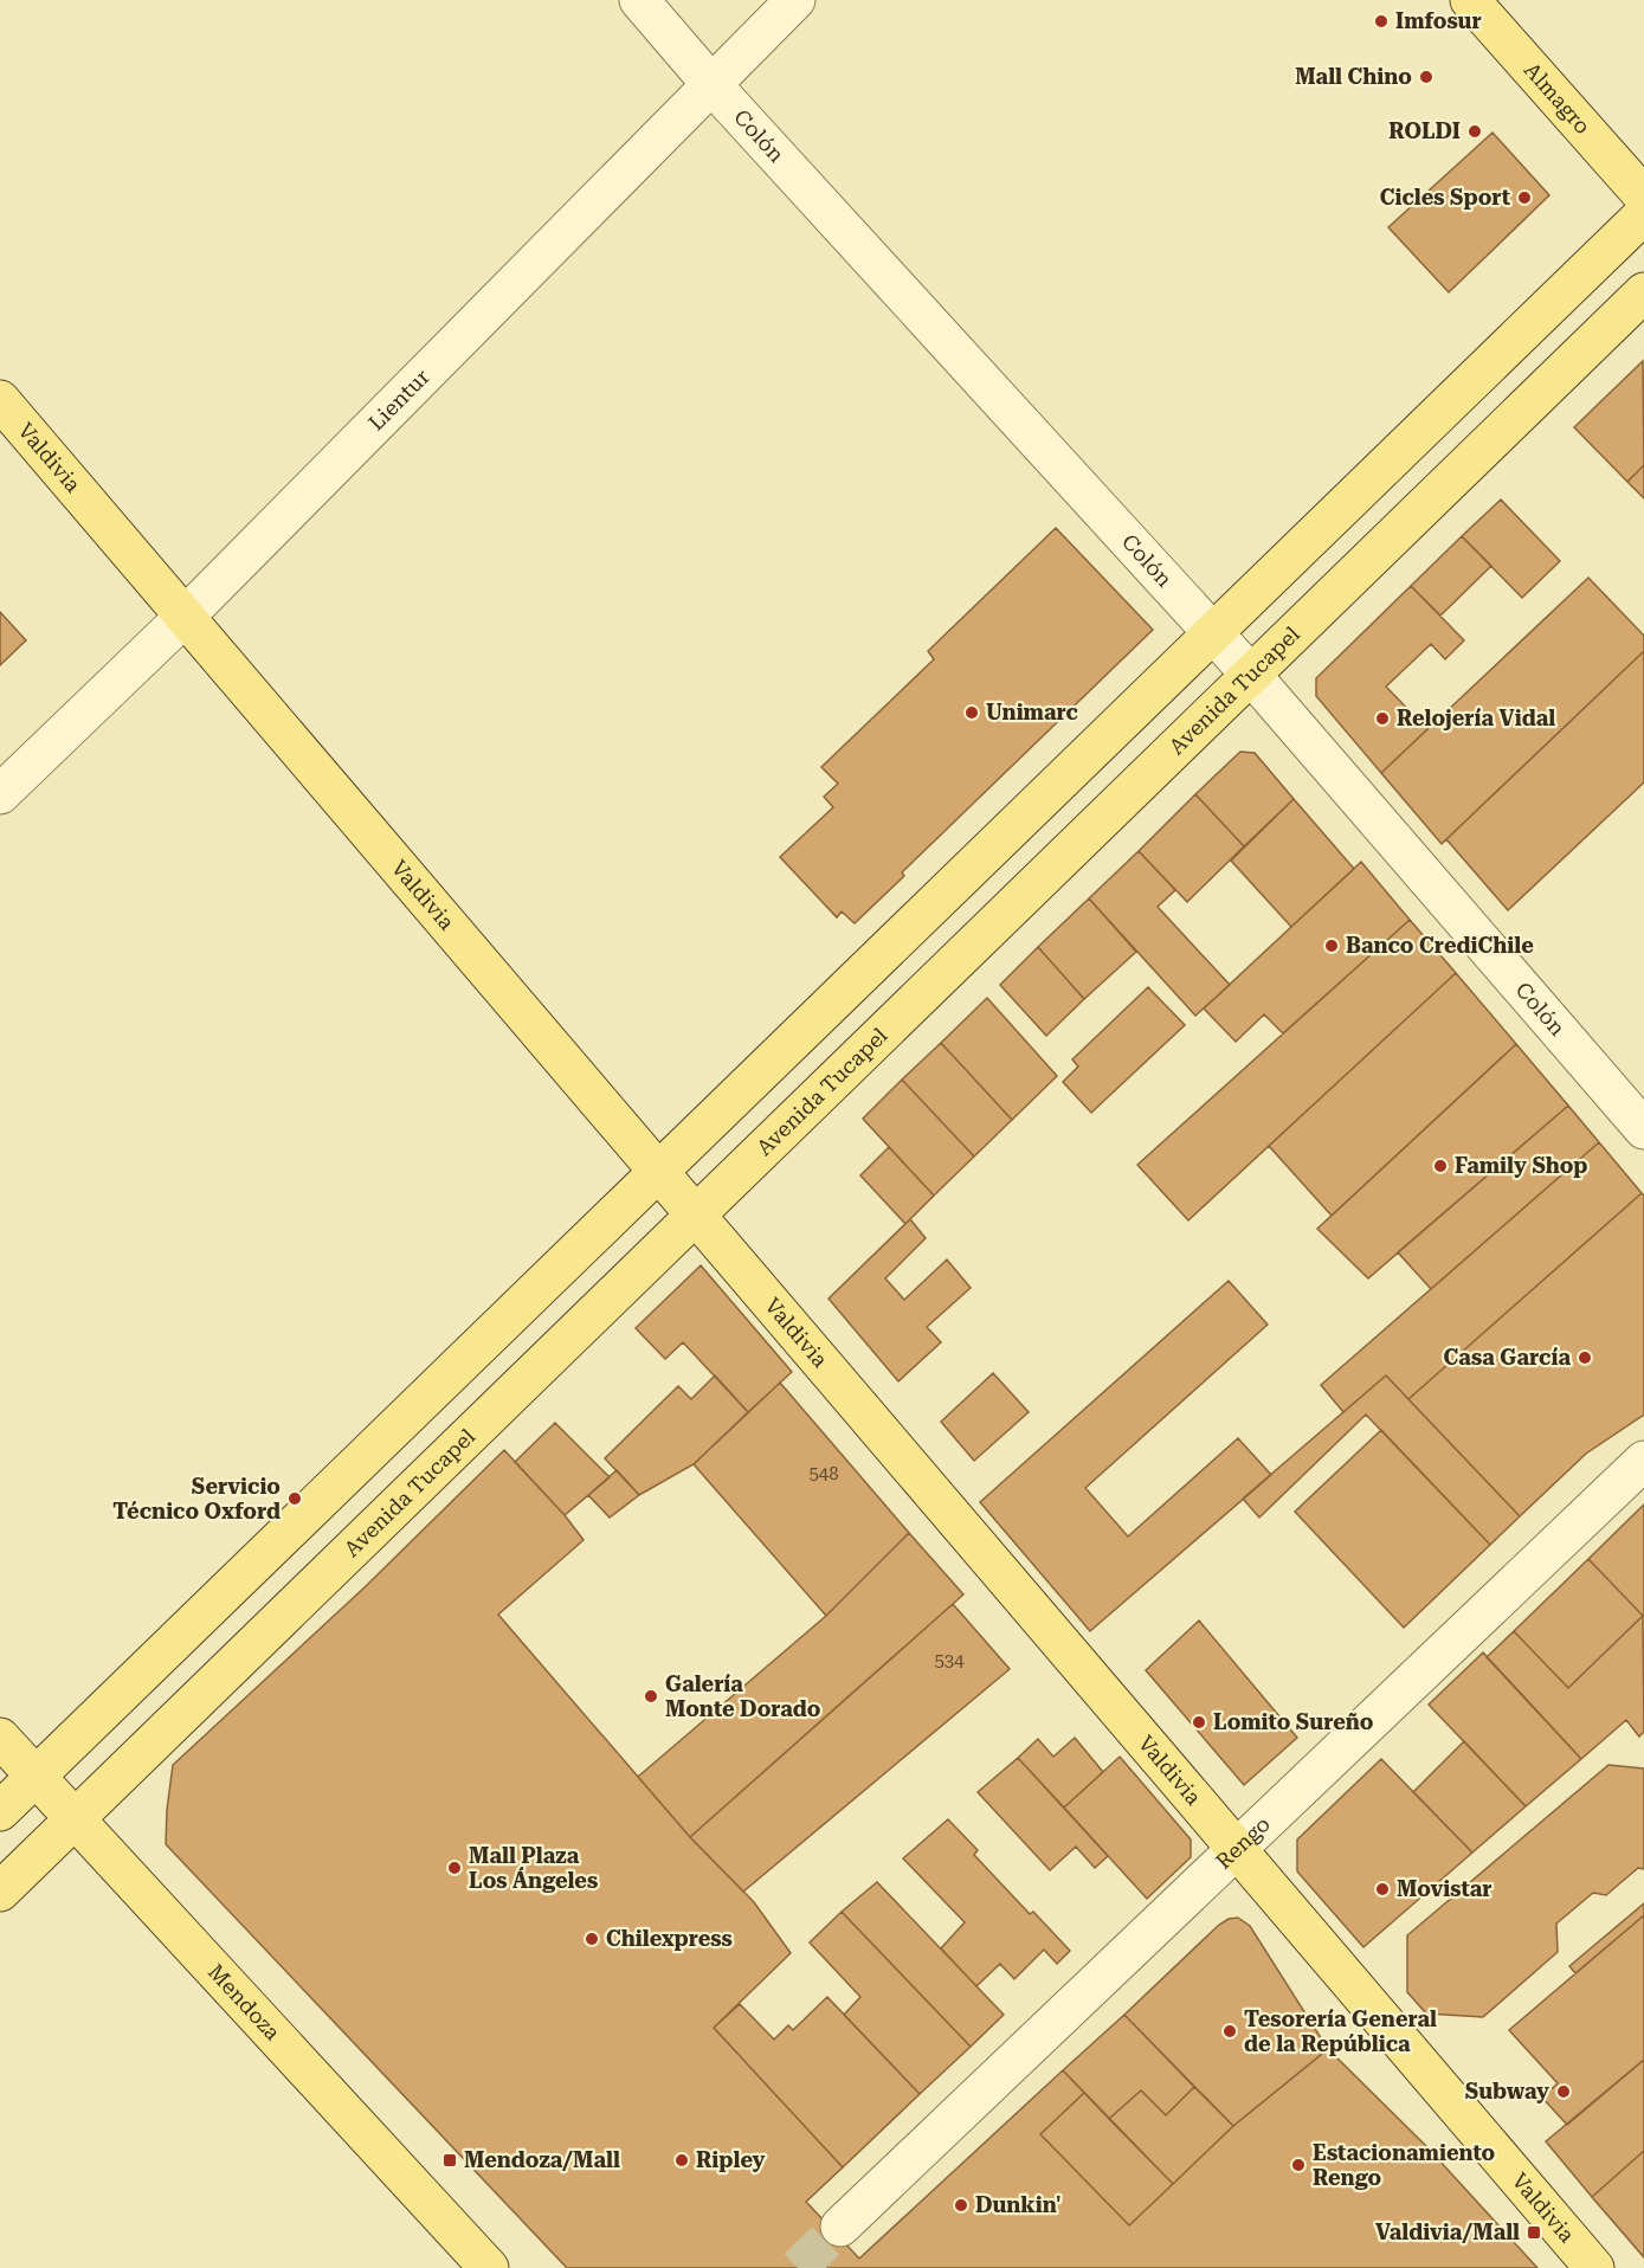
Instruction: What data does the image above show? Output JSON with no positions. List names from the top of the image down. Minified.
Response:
{"streets":{"main road":["Almagro","Valdivia","Avenida Tucapel","Mendoza"],"street":["Colón","Lientur","Rengo"]},"crossings":[["Colón","Lientur"],["Colón","Avenida Tucapel"],["Lientur","Valdivia"],["Valdivia","Avenida Tucapel"],["Valdivia","Rengo"],["Avenida Tucapel","Mendoza"]],"places":{"other":["Imfosur","Mall Chino","ROLDI","Cicles Sport","Unimarc","Relojería Vidal","Banco CrediChile","Family Shop","Casa García","Servicio Técnico Oxford","Galería Monte Dorado","Lomito Sureño","Mall Plaza Los Ángeles","Movistar","Chilexpress","Tesorería General de la República","Subway","Ripley","Estacionamiento Rengo","Dunkin'"],"transit":["Mendoza/Mall","Valdivia/Mall"]},"house_numbers":["548","534"]}
